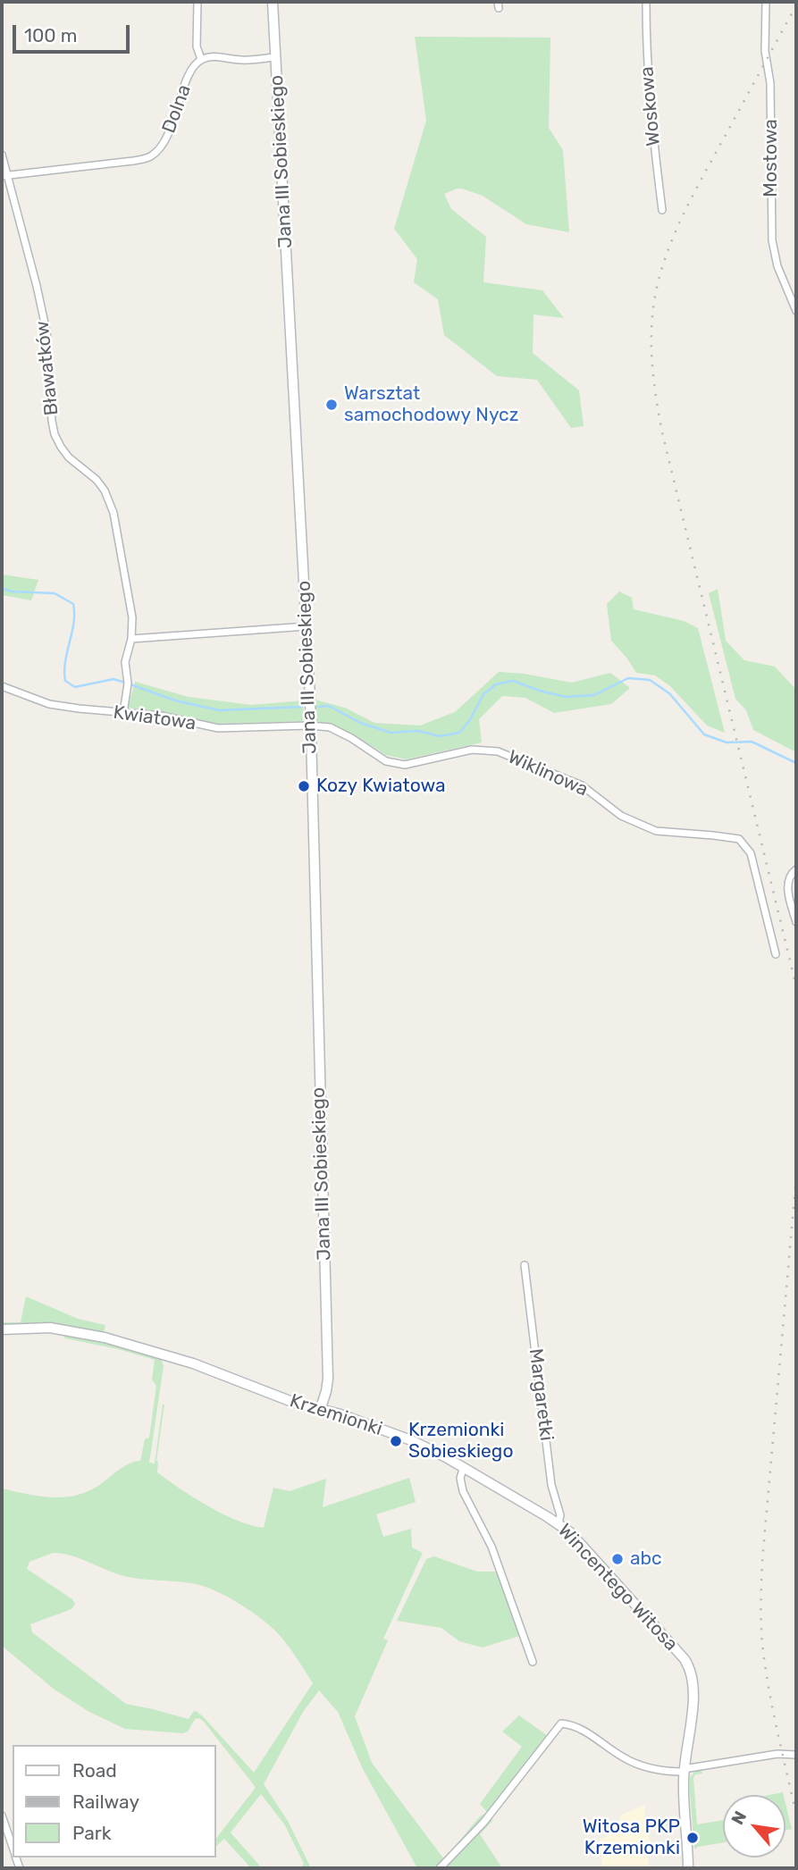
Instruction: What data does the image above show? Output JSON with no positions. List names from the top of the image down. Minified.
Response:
{"streets":{"street":["Woskowa","Dolna","Mostowa","Jana III Sobieskiego","Bławatków","Kwiatowa","Wiklinowa","Margaretki","Krzemionki","Wincentego Witosa"]},"crossings":[["Dolna","Bławatków"],["Jana III Sobieskiego","Kwiatowa"],["Jana III Sobieskiego","Wiklinowa"],["Jana III Sobieskiego","Krzemionki"],["Bławatków","Kwiatowa"],["Kwiatowa","Wiklinowa"],["Margaretki","Wincentego Witosa"],["Krzemionki","Wincentego Witosa"]],"places":["Warsztat samochodowy Nycz","Kozy Kwiatowa","Krzemionki Sobieskiego","abc","Witosa PKP Krzemionki"],"legend":["Road","Railway","Park"],"scale_bar":"100 m","north":"top left"}
